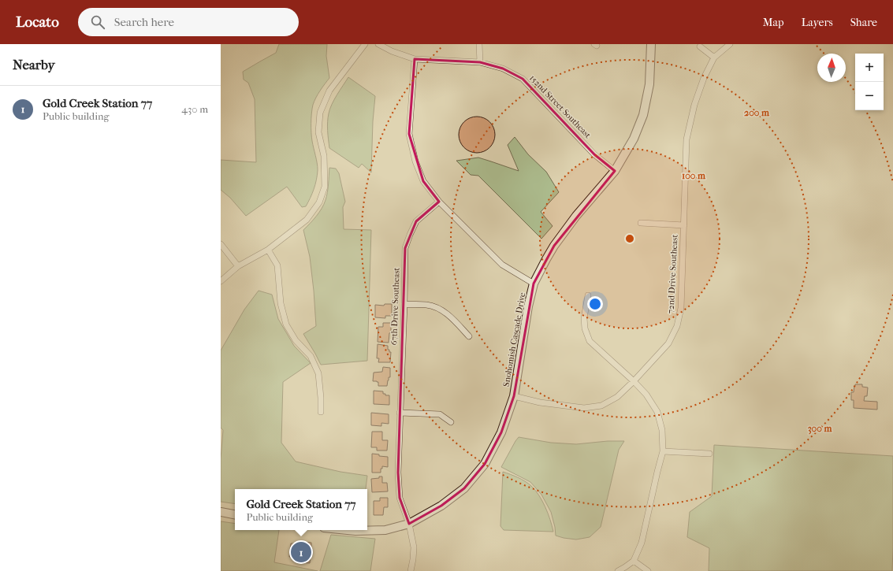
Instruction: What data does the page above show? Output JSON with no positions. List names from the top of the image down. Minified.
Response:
{"streets":{"street":["152nd Street Southeast","72nd Drive Southeast","67th Drive Southeast","Snohomish Cascade Drive"]},"crossings":[["152nd Street Southeast","Snohomish Cascade Drive"],["72nd Drive Southeast","Snohomish Cascade Drive"],["67th Drive Southeast","Snohomish Cascade Drive"]],"north":"top","page":{"header":"Locato","search":"Search here","nav":["Map","Layers","Share"],"heading":"Nearby","map_buttons":["+","−"],"list":[{"mark":"1","name":"Gold Creek Station 77","note":"Public building","value":"430 m"}],"popup":["Gold Creek Station 77","Public building"],"pins":"1"},"rings":["200 m","100 m","300 m"]}
